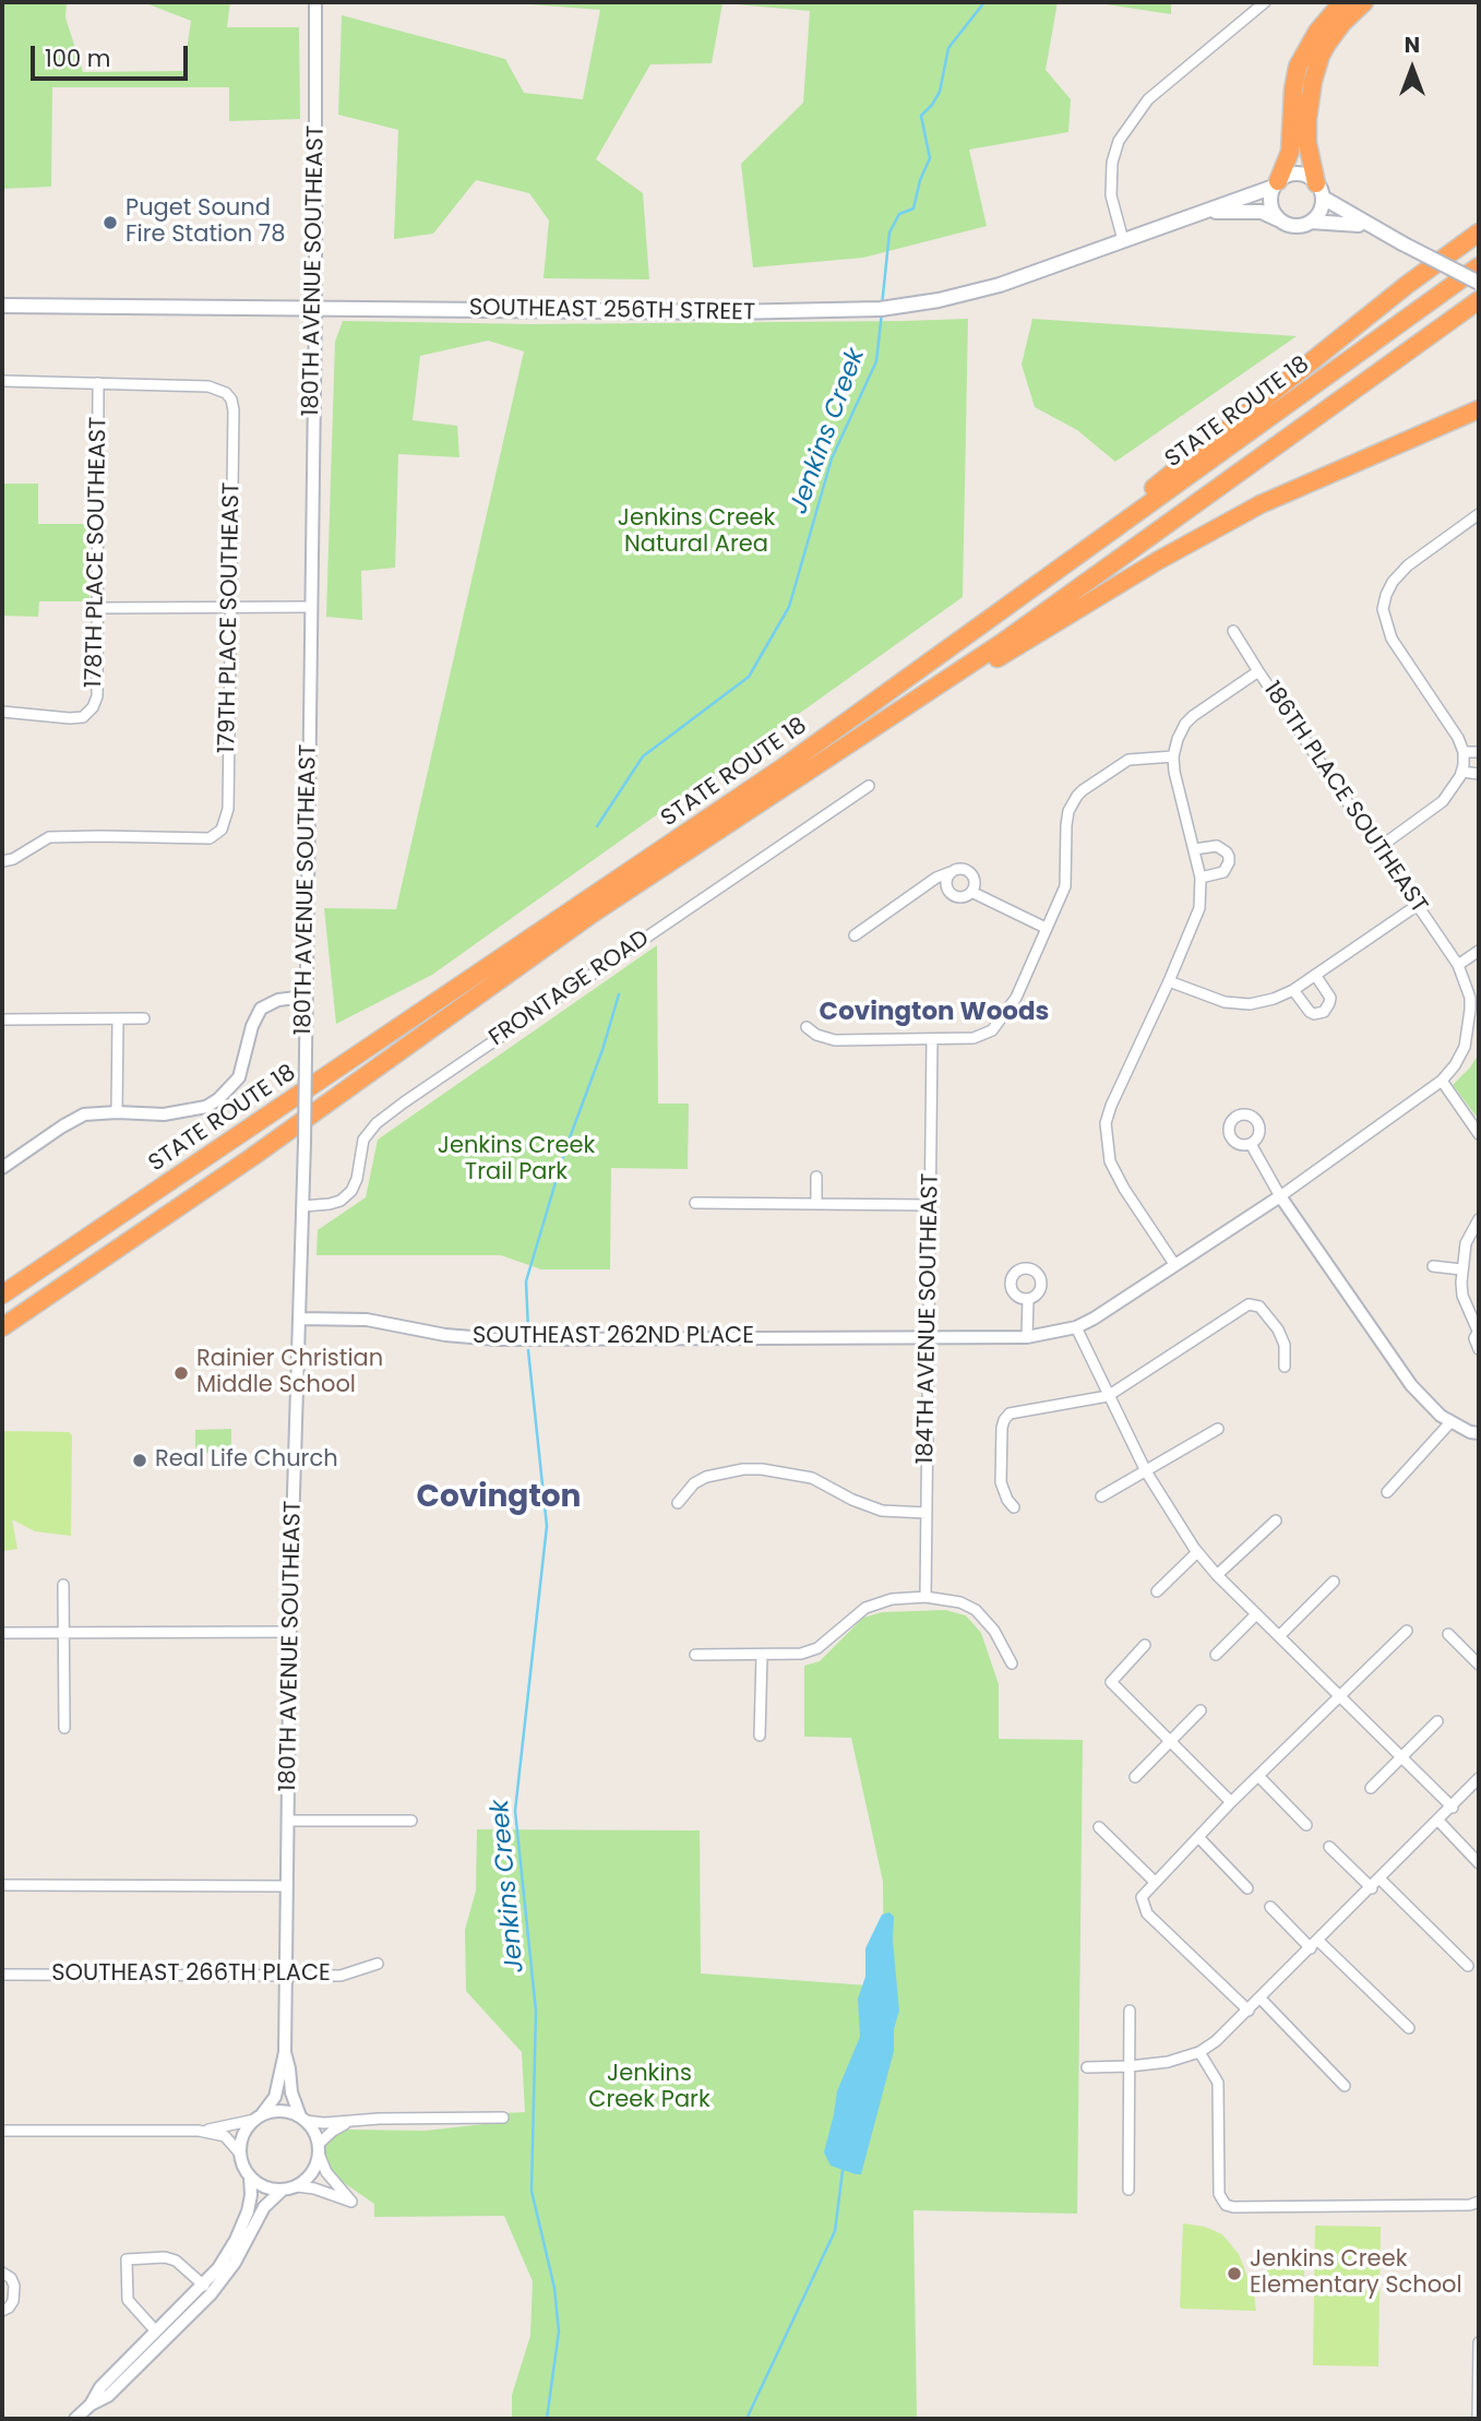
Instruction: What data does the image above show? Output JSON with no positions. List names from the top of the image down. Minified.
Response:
{"streets":{"highway":["STATE ROUTE 18"],"main road":["SOUTHEAST 256TH STREET"],"street":["180TH AVENUE SOUTHEAST","178TH PLACE SOUTHEAST","179TH PLACE SOUTHEAST","186TH PLACE SOUTHEAST","FRONTAGE ROAD","184TH AVENUE SOUTHEAST","SOUTHEAST 262ND PLACE","SOUTHEAST 266TH PLACE"]},"crossings":[["180TH AVENUE SOUTHEAST","SOUTHEAST 256TH STREET"],["180TH AVENUE SOUTHEAST","FRONTAGE ROAD"],["180TH AVENUE SOUTHEAST","SOUTHEAST 262ND PLACE"],["180TH AVENUE SOUTHEAST","SOUTHEAST 266TH PLACE"],["178TH PLACE SOUTHEAST","179TH PLACE SOUTHEAST"],["186TH PLACE SOUTHEAST","SOUTHEAST 262ND PLACE"],["184TH AVENUE SOUTHEAST","SOUTHEAST 262ND PLACE"]],"districts":["Covington Woods","Covington"],"water":["Jenkins Creek"],"parks":["Jenkins Creek Natural Area","Jenkins Creek Trail Park","Jenkins Creek Park"],"places":["Puget Sound Fire Station 78","Rainier Christian Middle School","Real Life Church","Jenkins Creek Elementary School"],"scale_bar":"100 m","north":"top"}
